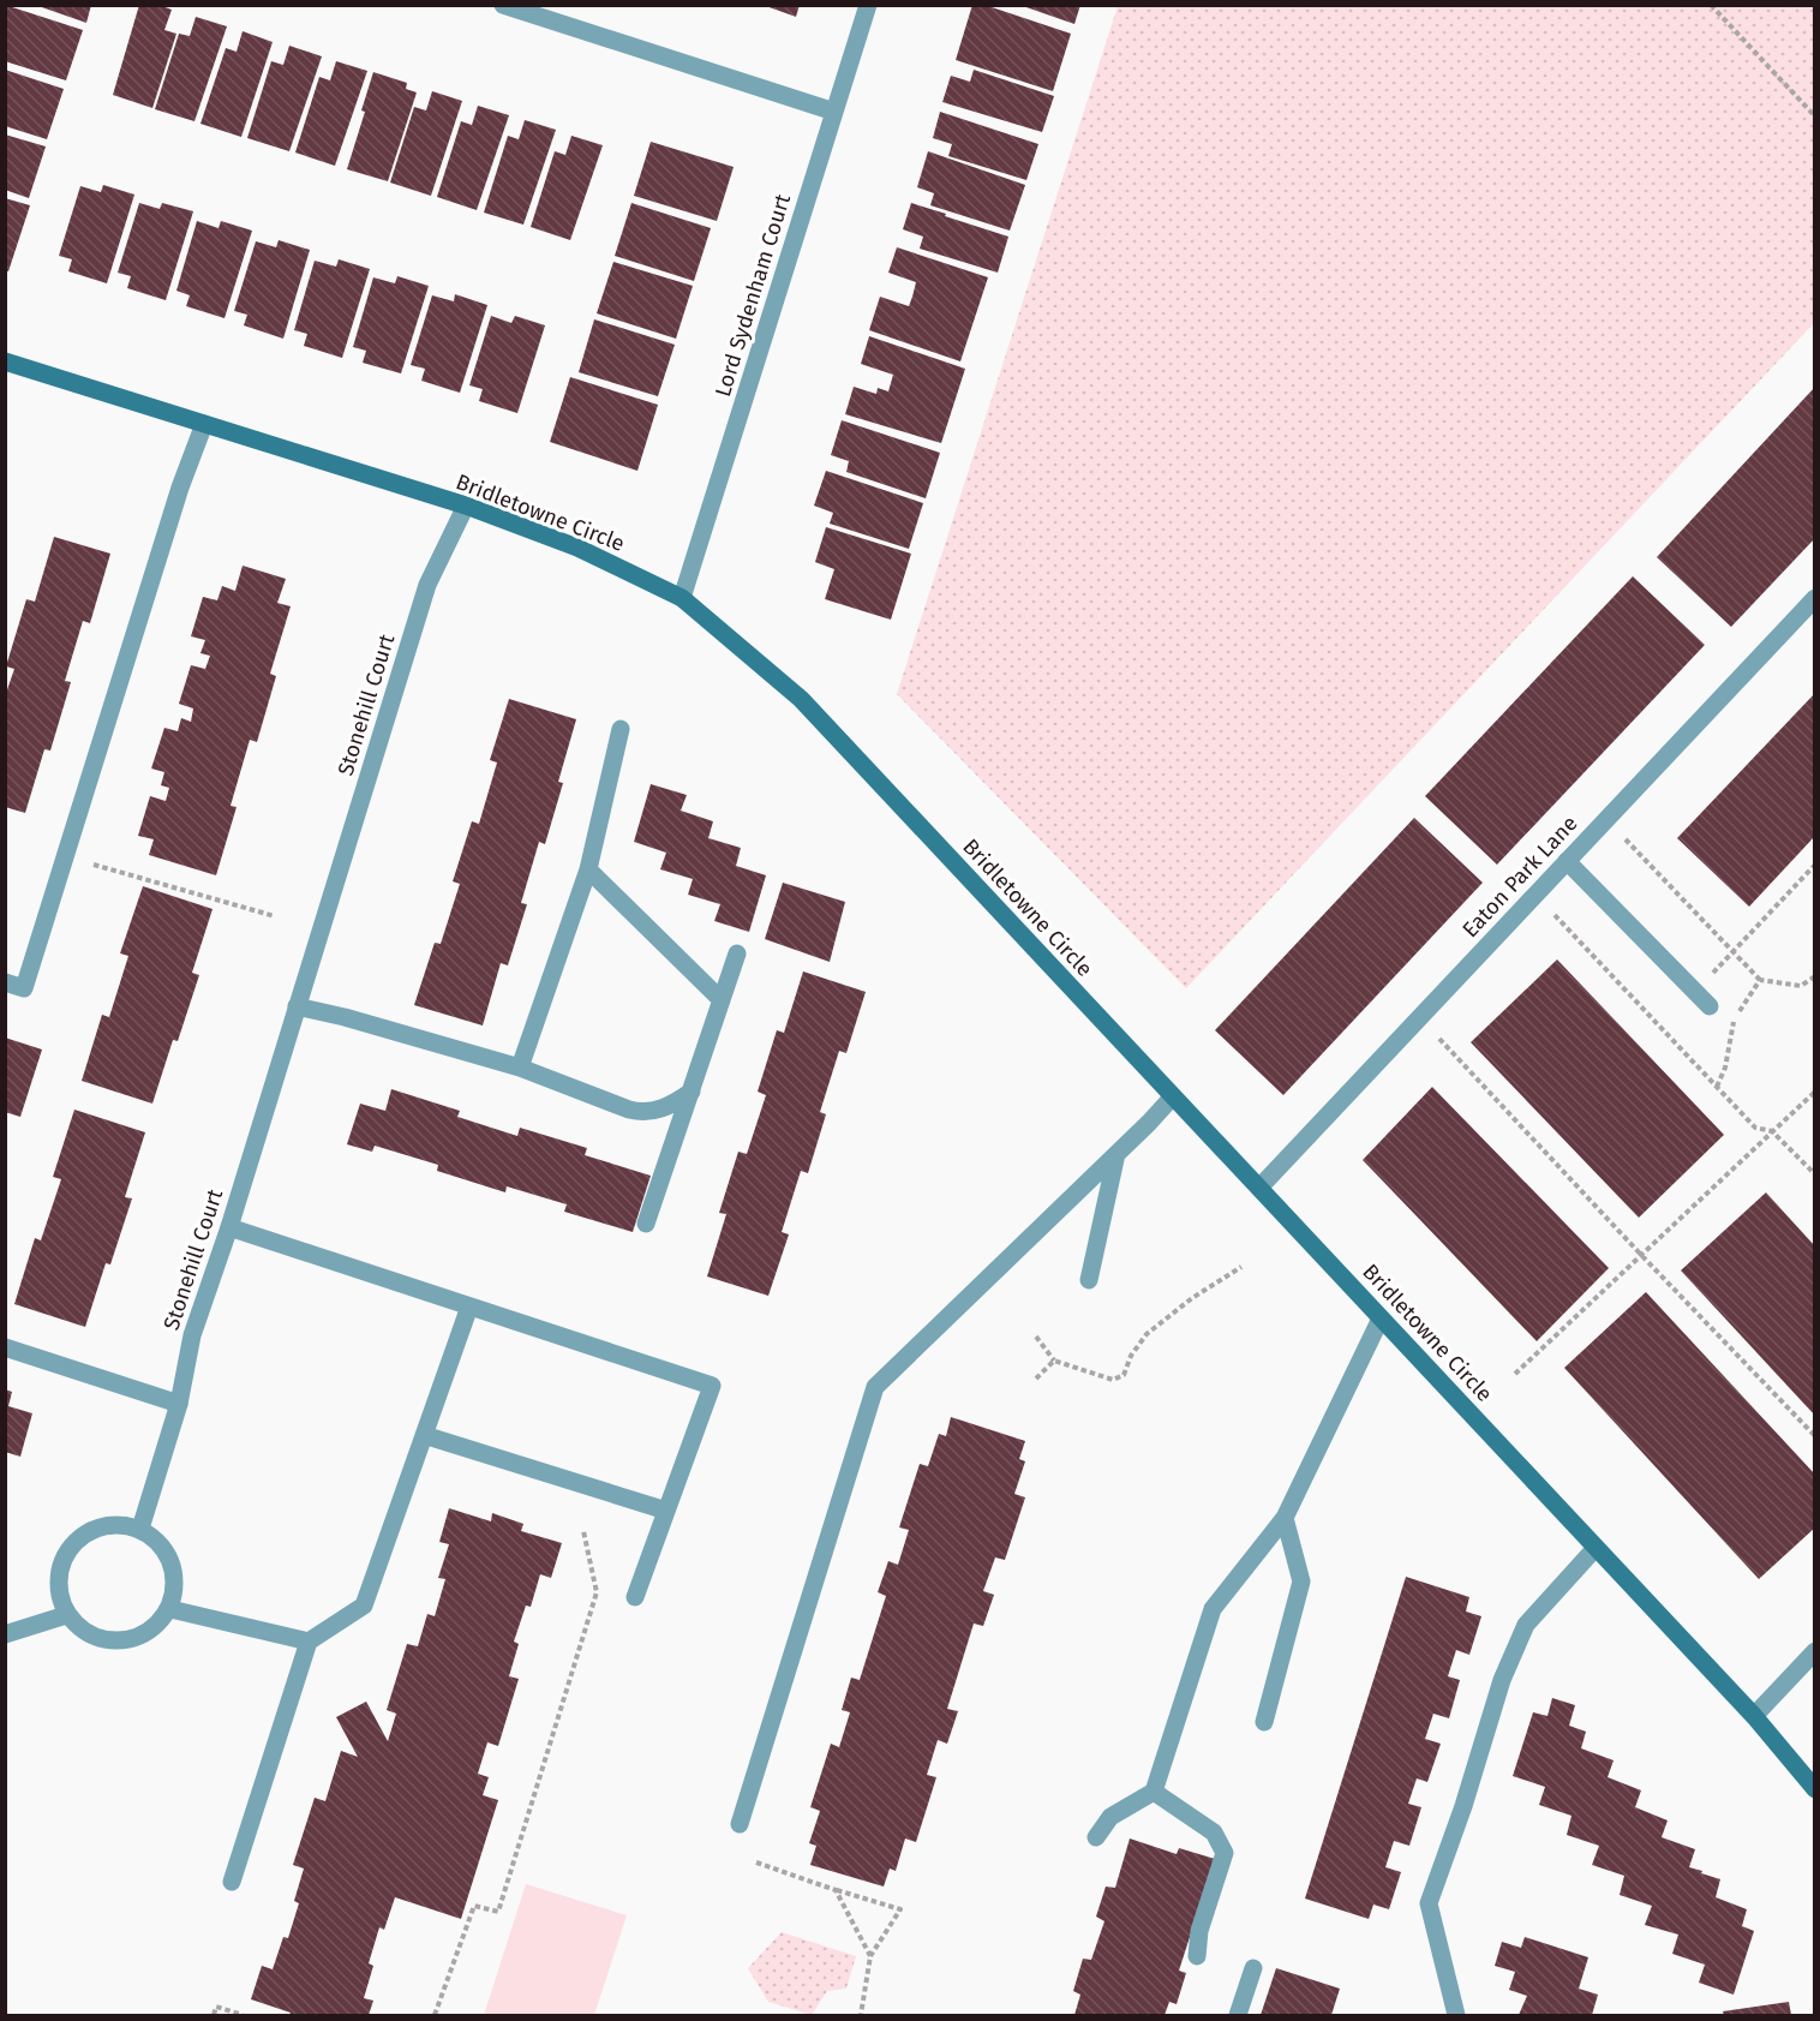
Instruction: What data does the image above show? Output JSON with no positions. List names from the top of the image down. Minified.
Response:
{"streets":{"street":["Lord Sydenham Court","Bridletowne Circle","Stonehill Court","Eaton Park Lane"]},"crossings":[["Lord Sydenham Court","Bridletowne Circle"],["Bridletowne Circle","Stonehill Court"],["Bridletowne Circle","Eaton Park Lane"]]}
